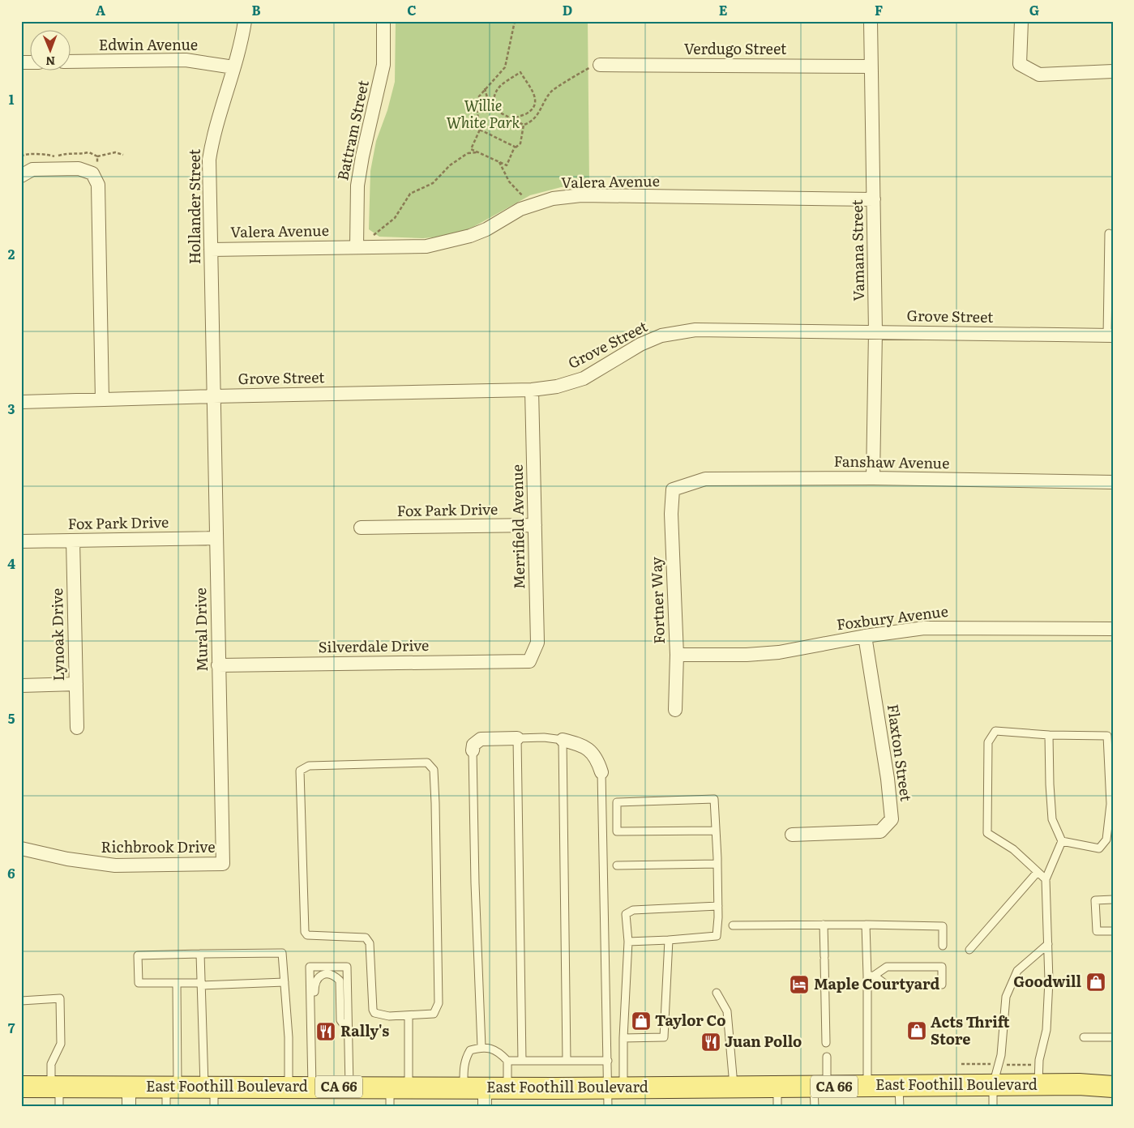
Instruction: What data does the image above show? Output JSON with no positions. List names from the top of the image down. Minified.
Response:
{"streets":{"main road":["East Foothill Boulevard","CA 66"],"street":["Edwin Avenue","Verdugo Street","Battram Street","Valera Avenue","Hollander Street","Vamana Street","Grove Street","Fanshaw Avenue","Fox Park Drive","Merrifield Avenue","Fortner Way","Foxbury Avenue","Mural Drive","Lynoak Drive","Silverdale Drive","Flaxton Street","Richbrook Drive"]},"crossings":[["Edwin Avenue","Hollander Street"],["Verdugo Street","Vamana Street"],["Battram Street","Valera Avenue"],["Valera Avenue","Hollander Street"],["Valera Avenue","Vamana Street"],["Hollander Street","Grove Street"],["Hollander Street","Mural Drive"],["Vamana Street","Grove Street"],["Vamana Street","Fanshaw Avenue"],["Grove Street","Merrifield Avenue"],["Grove Street","Mural Drive"],["Fanshaw Avenue","Fortner Way"],["Fox Park Drive","Merrifield Avenue"],["Fox Park Drive","Mural Drive"],["Fox Park Drive","Lynoak Drive"],["Merrifield Avenue","Silverdale Drive"],["Fortner Way","Foxbury Avenue"],["Foxbury Avenue","Flaxton Street"],["Mural Drive","Silverdale Drive"],["Mural Drive","Richbrook Drive"]],"parks":["Willie White Park"],"places":{"shop":["Goodwill","Taylor Co","Acts Thrift Store"],"hotel":["Maple Courtyard"],"restaurant":["Rally's","Juan Pollo"]},"north":"bottom","grid":{"columns":["A","B","C","D","E","F","G"],"rows":["1","2","3","4","5","6","7"]}}
